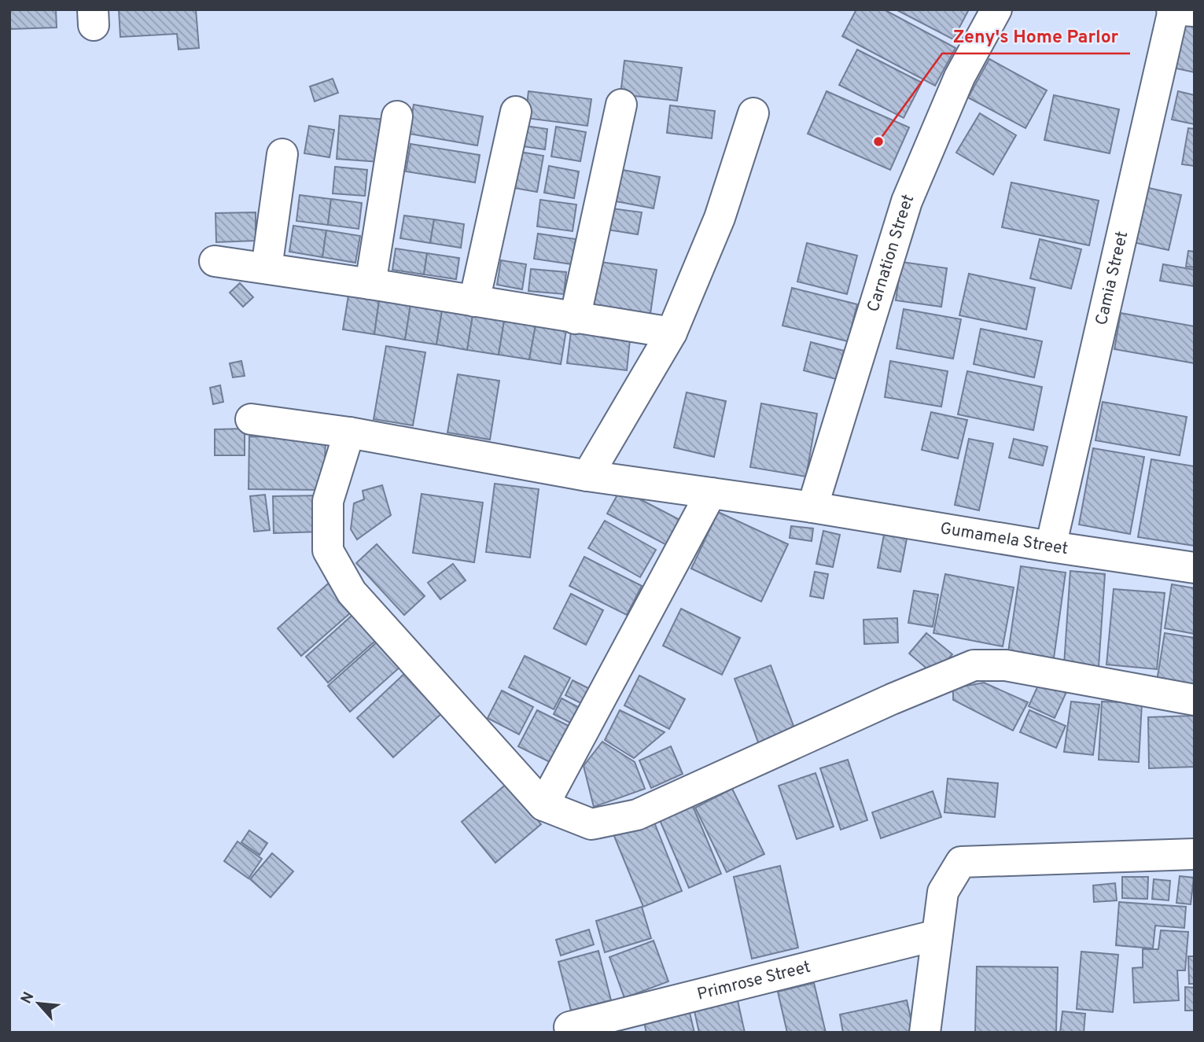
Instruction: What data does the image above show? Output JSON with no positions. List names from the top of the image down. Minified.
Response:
{"streets":{"street":["Carnation Street","Camia Street","Gumamela Street","Primrose Street"]},"crossings":[["Carnation Street","Gumamela Street"],["Camia Street","Gumamela Street"]],"places":["Zeny's Home Parlor"],"north":"top left"}
